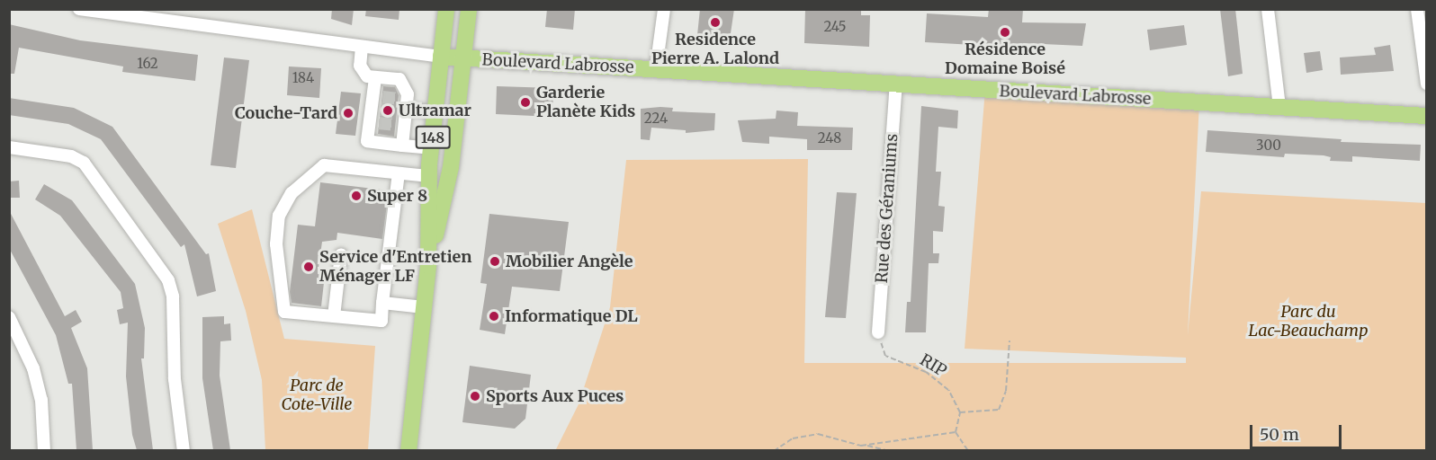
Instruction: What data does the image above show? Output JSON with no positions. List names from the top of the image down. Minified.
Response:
{"streets":{"main road":["Boulevard Labrosse","148"],"street":["Rue des Géraniums"],"path":["RIP"]},"crossings":[["Boulevard Labrosse","148"],["Boulevard Labrosse","Rue des Géraniums"],["Rue des Géraniums","RIP"]],"parks":["Parc du Lac-Beauchamp","Parc de Cote-Ville"],"places":["Residence Pierre A. Lalond","Résidence Domaine Boisé","Garderie Planète Kids","Ultramar","Couche-Tard","Super 8","Mobilier Angèle","Service d'Entretien Ménager LF","Informatique DL","Sports Aux Puces"],"house_numbers":["245","162","184","224","248","300"],"scale_bar":"50 m"}
